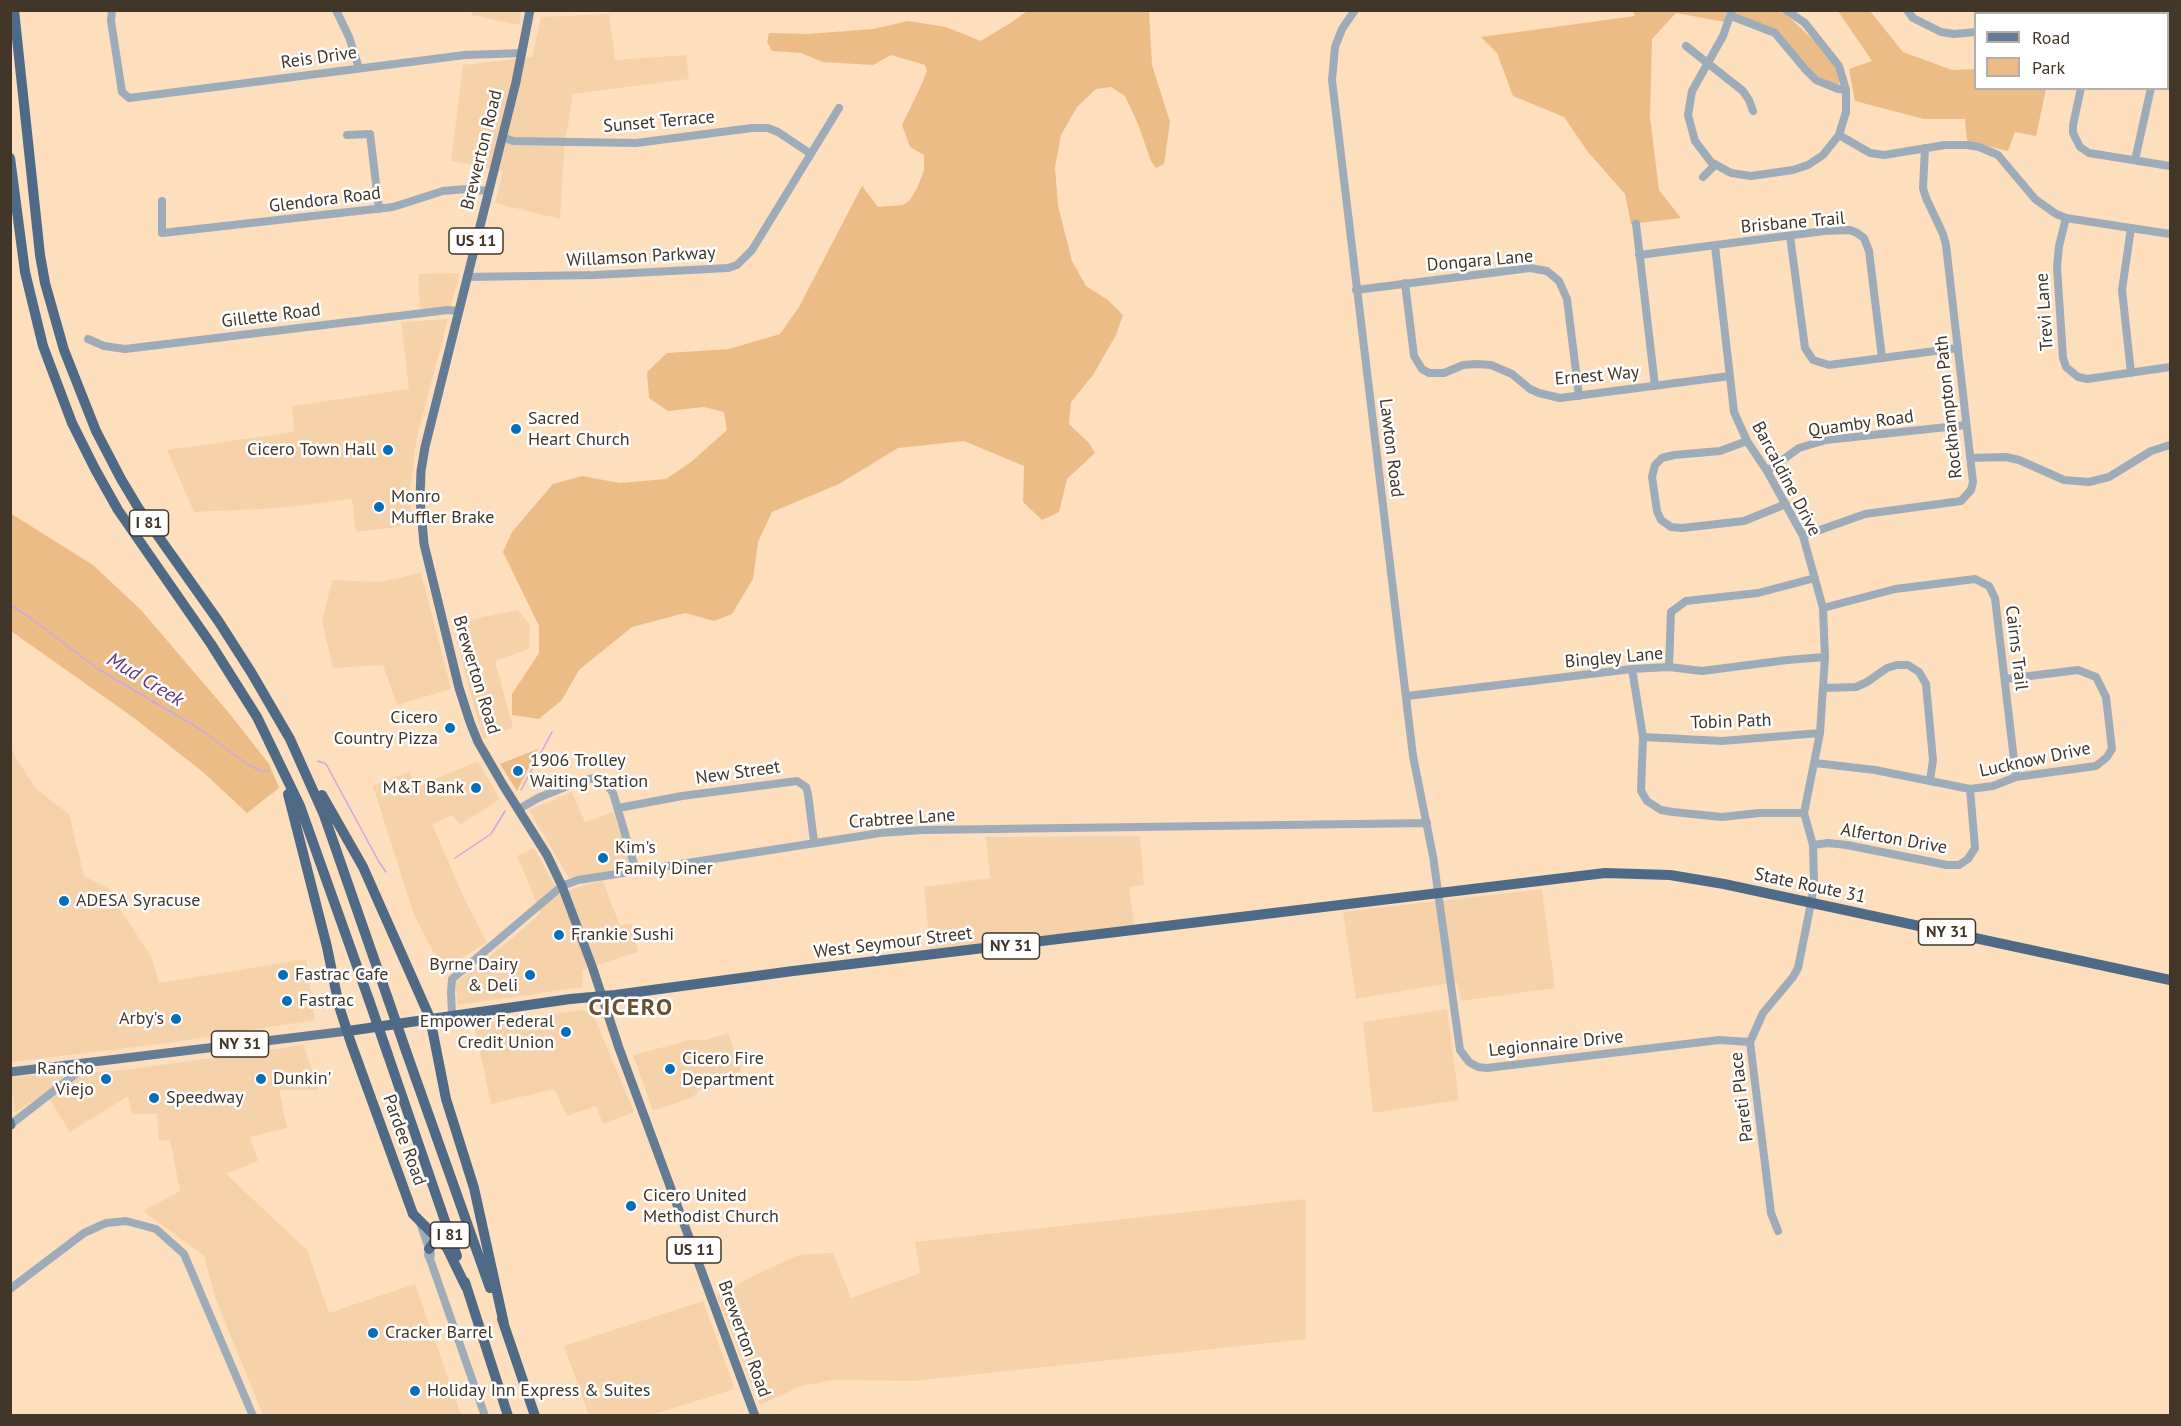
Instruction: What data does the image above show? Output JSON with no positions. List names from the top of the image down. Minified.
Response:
{"streets":{"highway":["I 81","State Route 31","NY 31","West Seymour Street","Pardee Road"],"main road":["Brewerton Road","US 11"],"street":["Reis Drive","Sunset Terrace","Glendora Road","Brisbane Trail","Willamson Parkway","Dongara Lane","Trevi Lane","Gillette Road","Ernest Way","Rockhampton Path","Quamby Road","Lawton Road","Barcaldine Drive","Cairns Trail","Bingley Lane","Tobin Path","Lucknow Drive","New Street","Crabtree Lane","Alferton Drive","Legionnaire Drive","Pareti Place"]},"crossings":[["Reis Drive","Brewerton Road"],["Sunset Terrace","Brewerton Road"],["Sunset Terrace","Willamson Parkway"],["Brewerton Road","Glendora Road"],["Brewerton Road","Willamson Parkway"],["Brewerton Road","Gillette Road"],["Brewerton Road","Crabtree Lane"],["Brewerton Road","NY 31"],["Brewerton Road","West Seymour Street"],["Brisbane Trail","Barcaldine Drive"],["Dongara Lane","Ernest Way"],["Dongara Lane","Lawton Road"],["Ernest Way","Barcaldine Drive"],["Rockhampton Path","Quamby Road"],["Rockhampton Path","Barcaldine Drive"],["Quamby Road","Barcaldine Drive"],["Lawton Road","Bingley Lane"],["Lawton Road","Crabtree Lane"],["Lawton Road","State Route 31"],["Lawton Road","West Seymour Street"],["Lawton Road","Legionnaire Drive"],["Barcaldine Drive","Cairns Trail"],["Barcaldine Drive","Bingley Lane"],["Barcaldine Drive","Tobin Path"],["Barcaldine Drive","Alferton Drive"],["Barcaldine Drive","State Route 31"],["Barcaldine Drive","Pareti Place"],["I 81","Pardee Road"],["Cairns Trail","Lucknow Drive"],["Lucknow Drive","Alferton Drive"],["New Street","Crabtree Lane"],["Crabtree Lane","NY 31"],["State Route 31","West Seymour Street"],["State Route 31","Legionnaire Drive"],["State Route 31","Pareti Place"],["NY 31","West Seymour Street"],["NY 31","Pardee Road"],["West Seymour Street","Legionnaire Drive"],["Legionnaire Drive","Pareti Place"]],"districts":["CICERO"],"water":["Mud Creek"],"places":["Sacred Heart Church","Cicero Town Hall","Monro Muffler Brake","Cicero Country Pizza","1906 Trolley Waiting Station","M&T Bank","Kim's Family Diner","ADESA Syracuse","Frankie Sushi","Fastrac Cafe","Byrne Dairy & Deli","Fastrac","Arby's","Empower Federal Credit Union","Cicero Fire Department","Rancho Viejo","Dunkin'","Speedway","Cicero United Methodist Church","Cracker Barrel","Holiday Inn Express & Suites"],"legend":["Road","Park"]}
